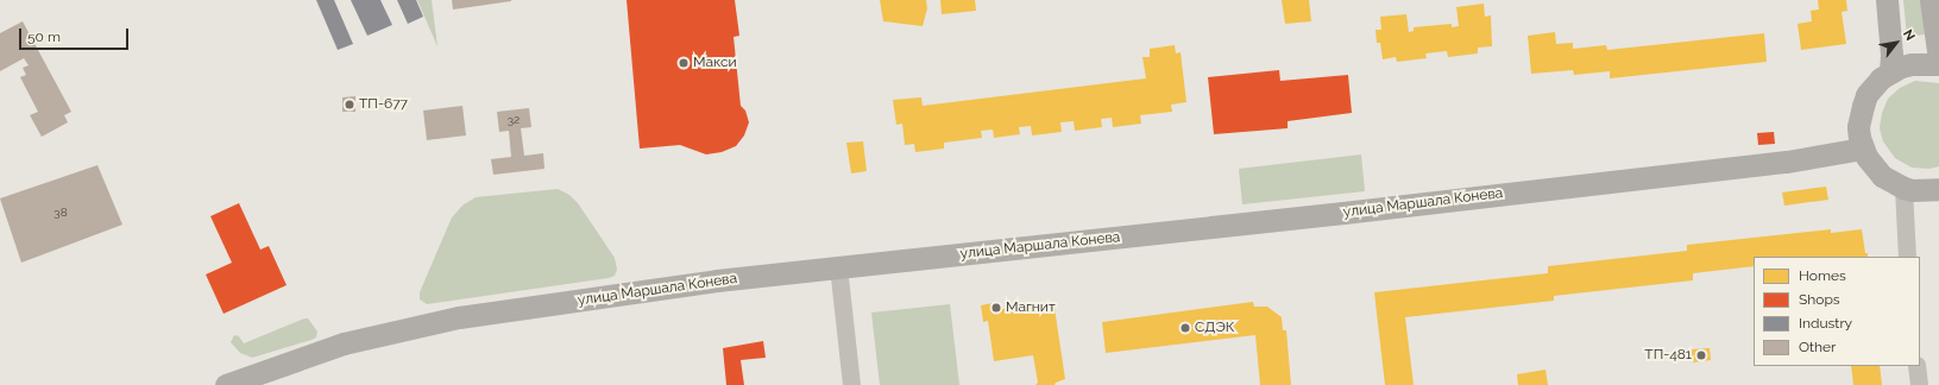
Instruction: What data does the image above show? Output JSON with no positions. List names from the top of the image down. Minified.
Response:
{"streets":{"main road":["улица Маршала Конева"]},"places":["Макси","ТП-677","Магнит","СДЭК","ТП-481"],"house_numbers":["32","38"],"legend":["Homes","Shops","Industry","Other"],"scale_bar":"50 m","north":"top right"}
